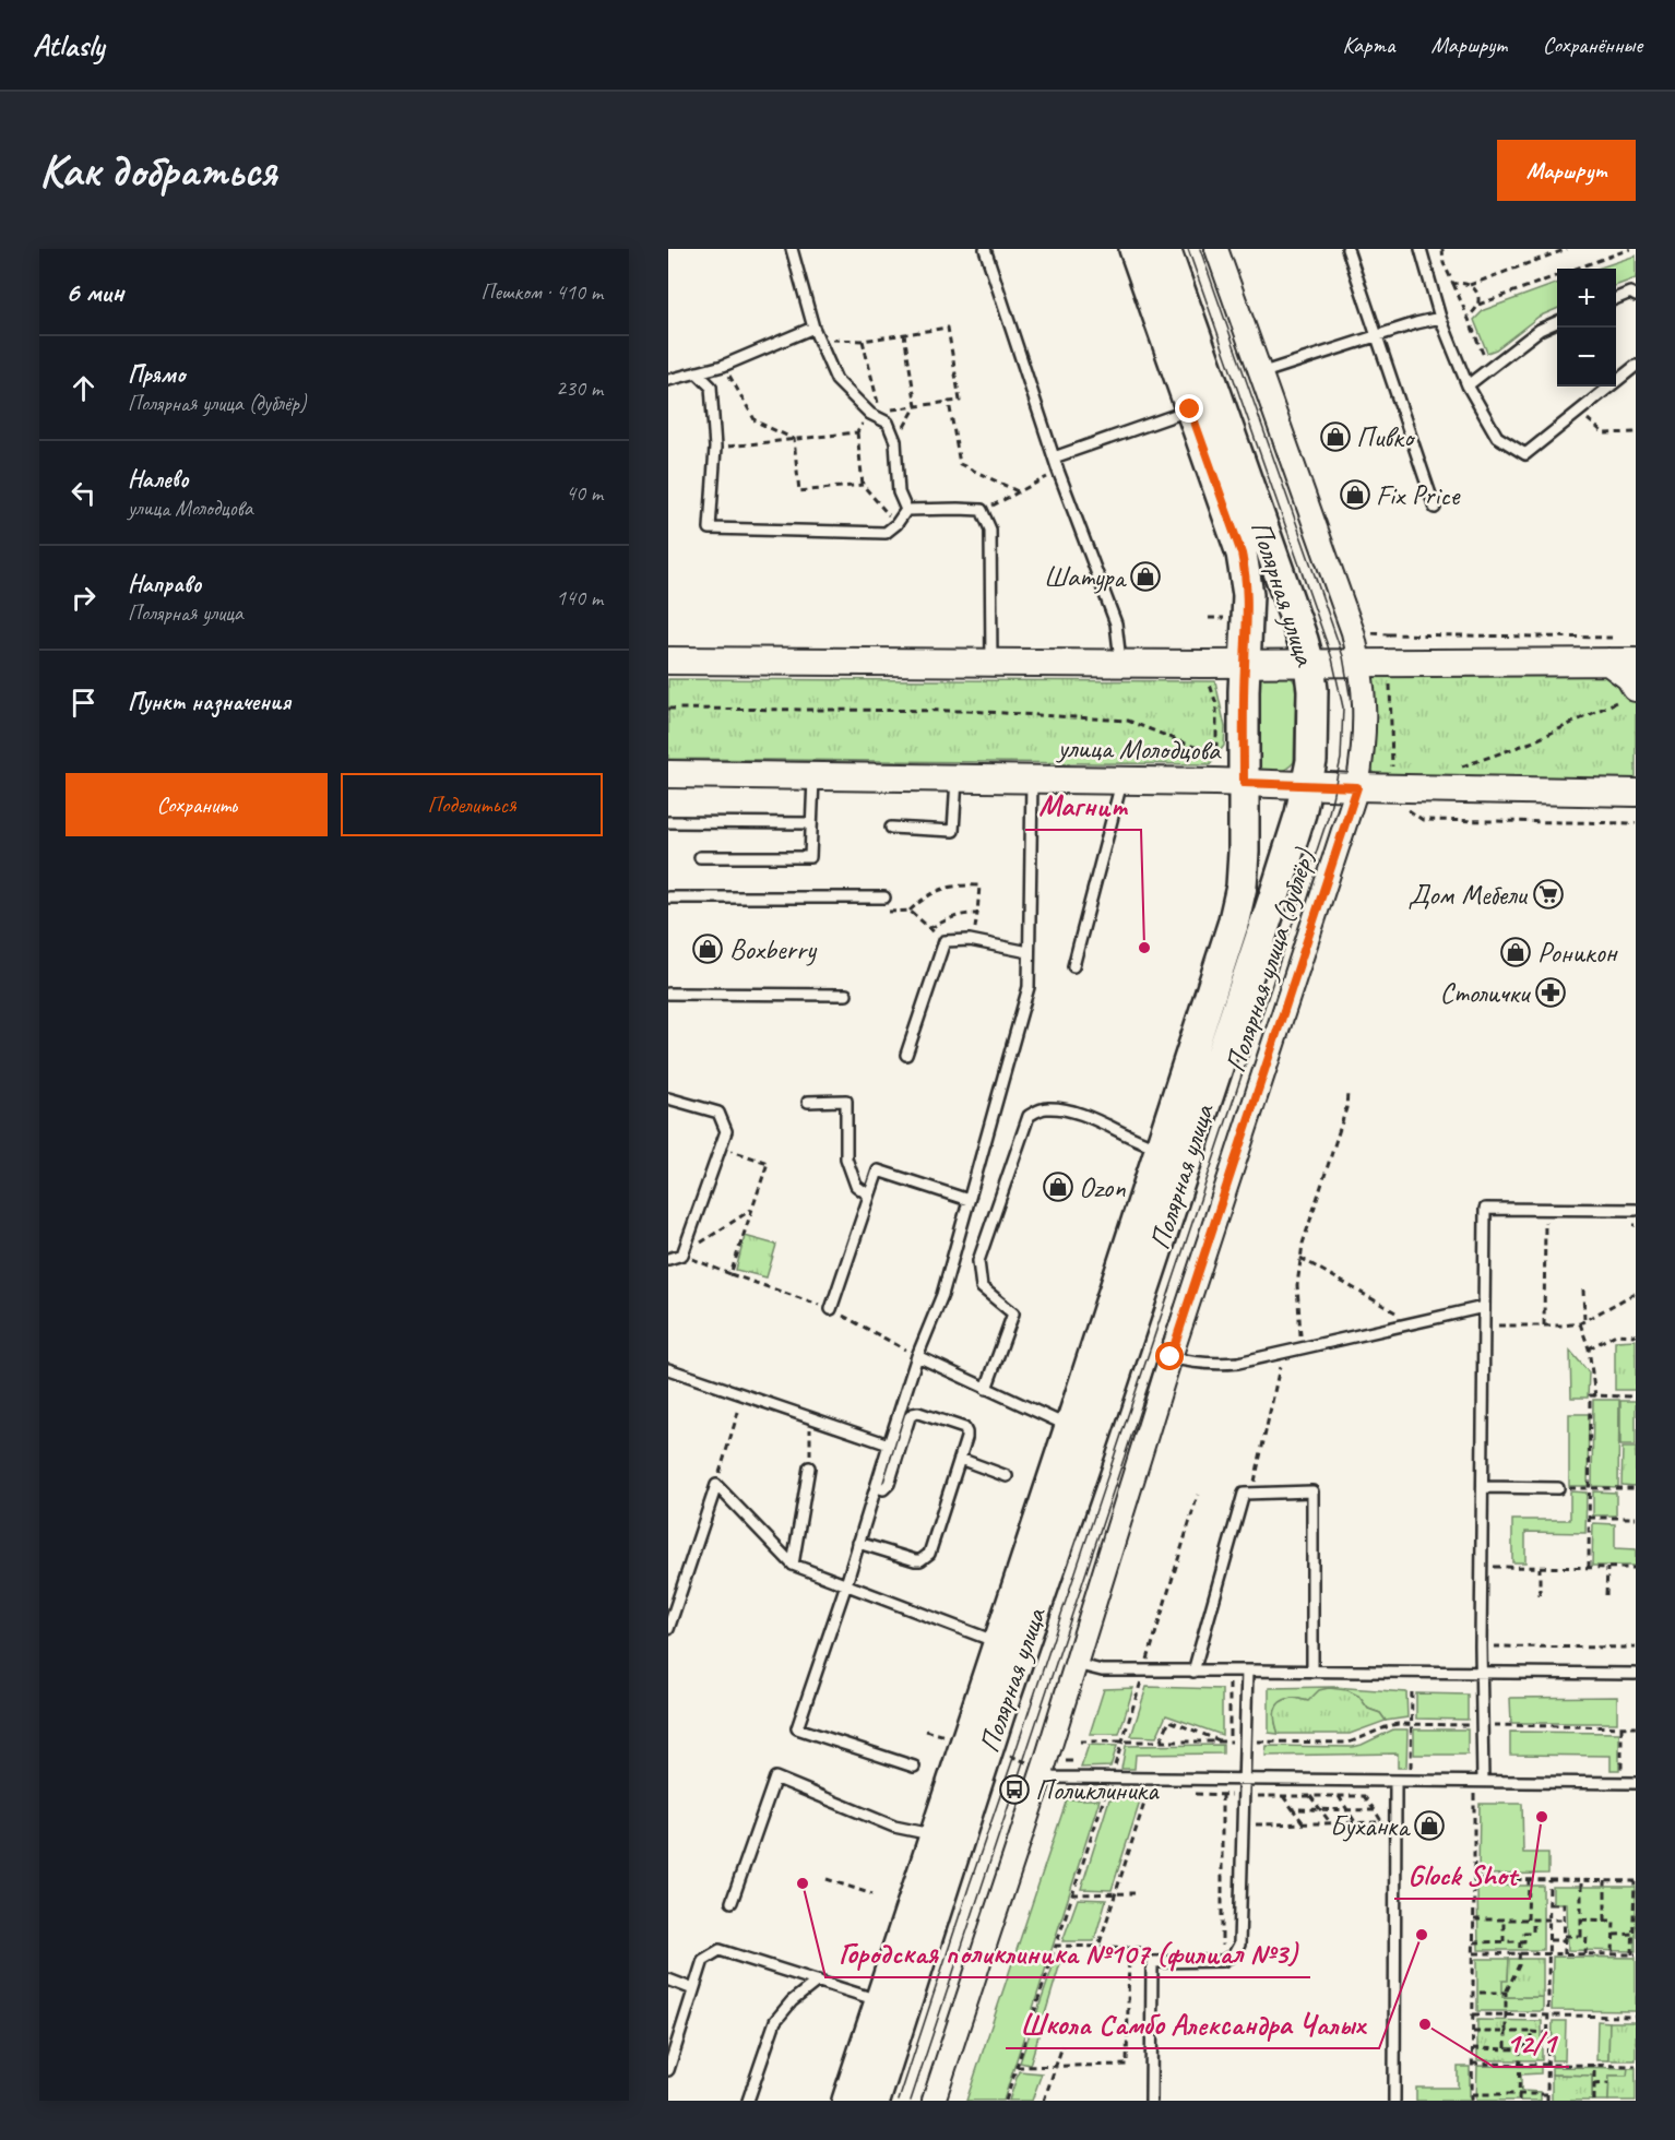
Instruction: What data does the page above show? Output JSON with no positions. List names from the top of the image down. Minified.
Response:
{"streets":{"main road":["Полярная улица"],"street":["улица Молодцова","Полярная улица (дублёр)"]},"crossings":[["Полярная улица","улица Молодцова"],["улица Молодцова","Полярная улица (дублёр)"]],"places":{"shop":["Пивко","Fix Price","Шатура","Boxberry","Роникон","Ozon","Буханка"],"supermarket":["Дом Мебели"],"other":["Магнит","Glock Shot","Городская поликлиника №107 (филиал №3)","Школа Самбо Александра Чалых","12/1"],"pharmacy":["Столички"],"bus stop":["Поликлиника"]},"page":{"header":"Atlasly","nav":["Карта","Маршрут","Сохранённые"],"buttons":["Маршрут",["Сохранить","Поделиться"]],"title":"Как добраться","heading":["6 мин","Пешком · 410 m"],"map_buttons":["+","−"],"list":[["Прямо","Полярная улица (дублёр)","230 m"],["Налево","улица Молодцова","40 m"],["Направо","Полярная улица","140 m"],"Пункт назначения"]}}
